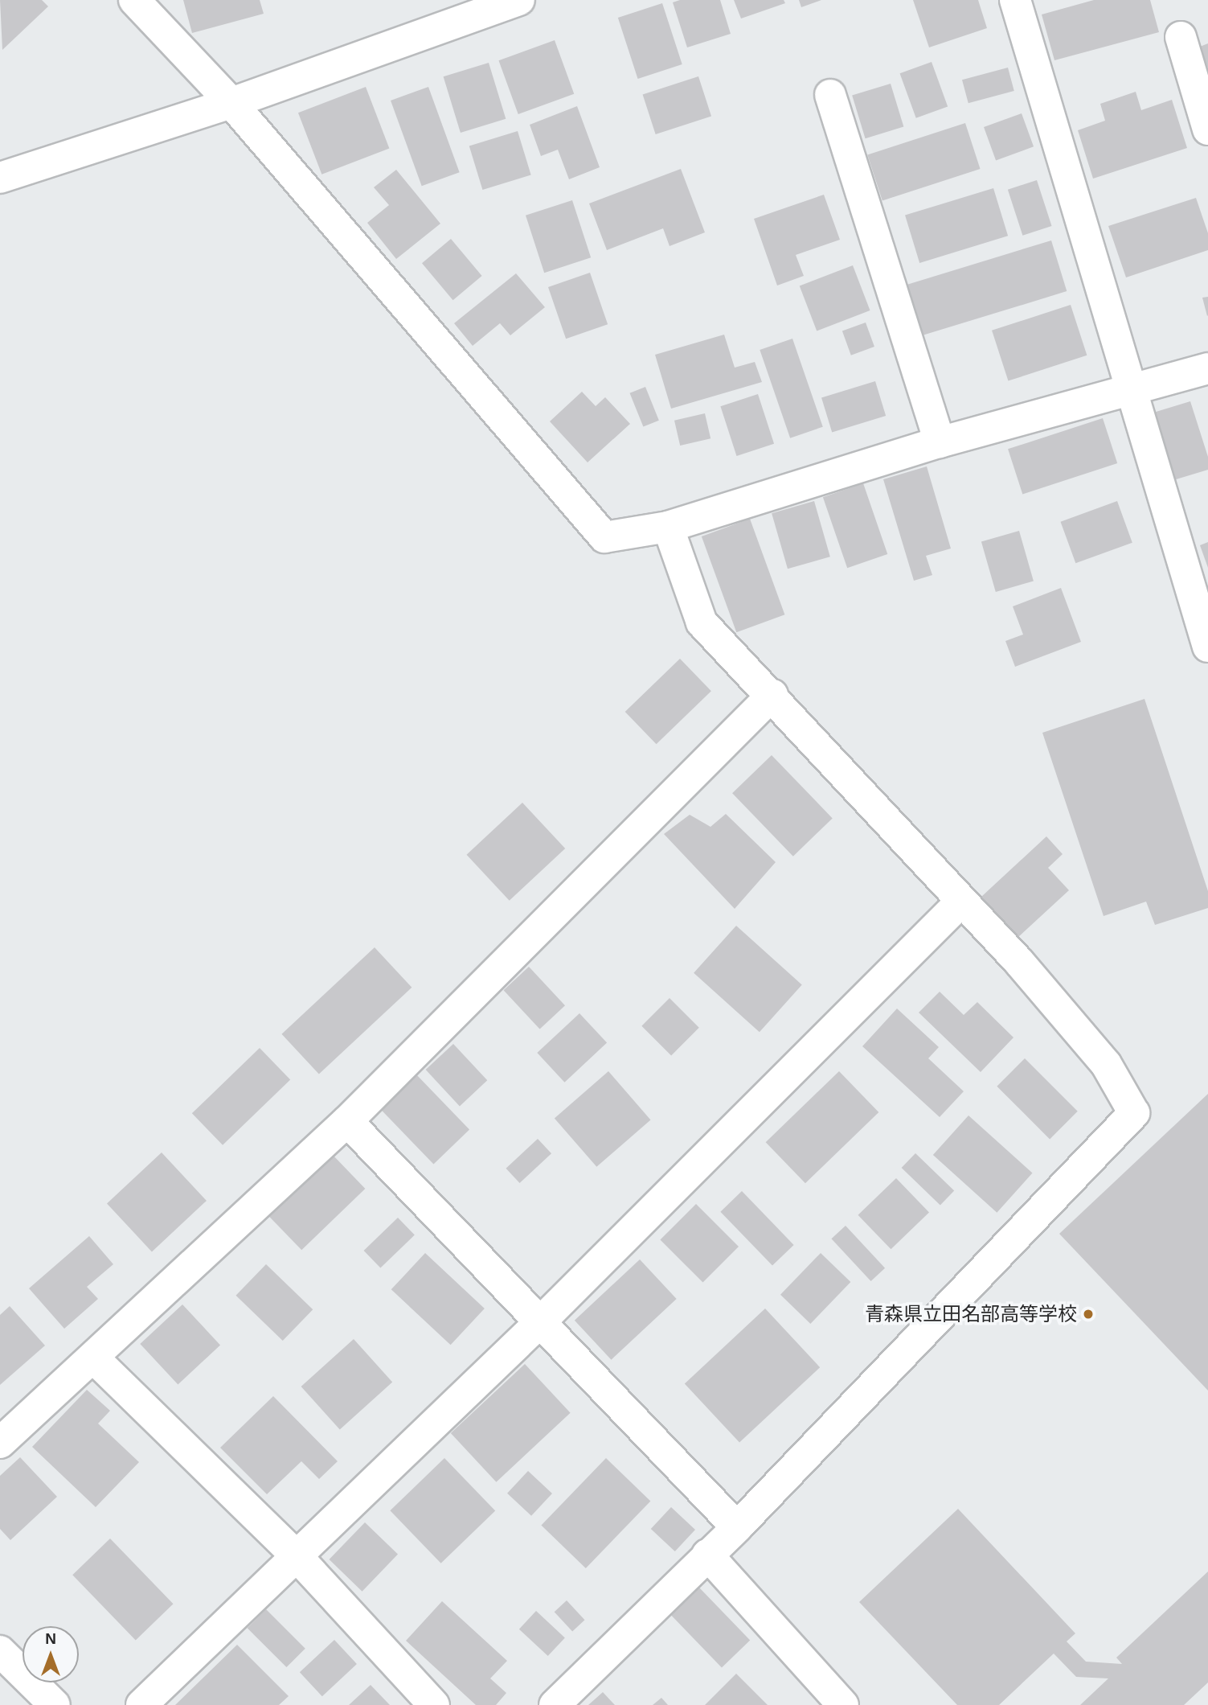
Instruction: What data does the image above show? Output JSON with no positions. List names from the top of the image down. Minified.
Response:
{"places":["青森県立田名部高等学校"],"north":"top"}
